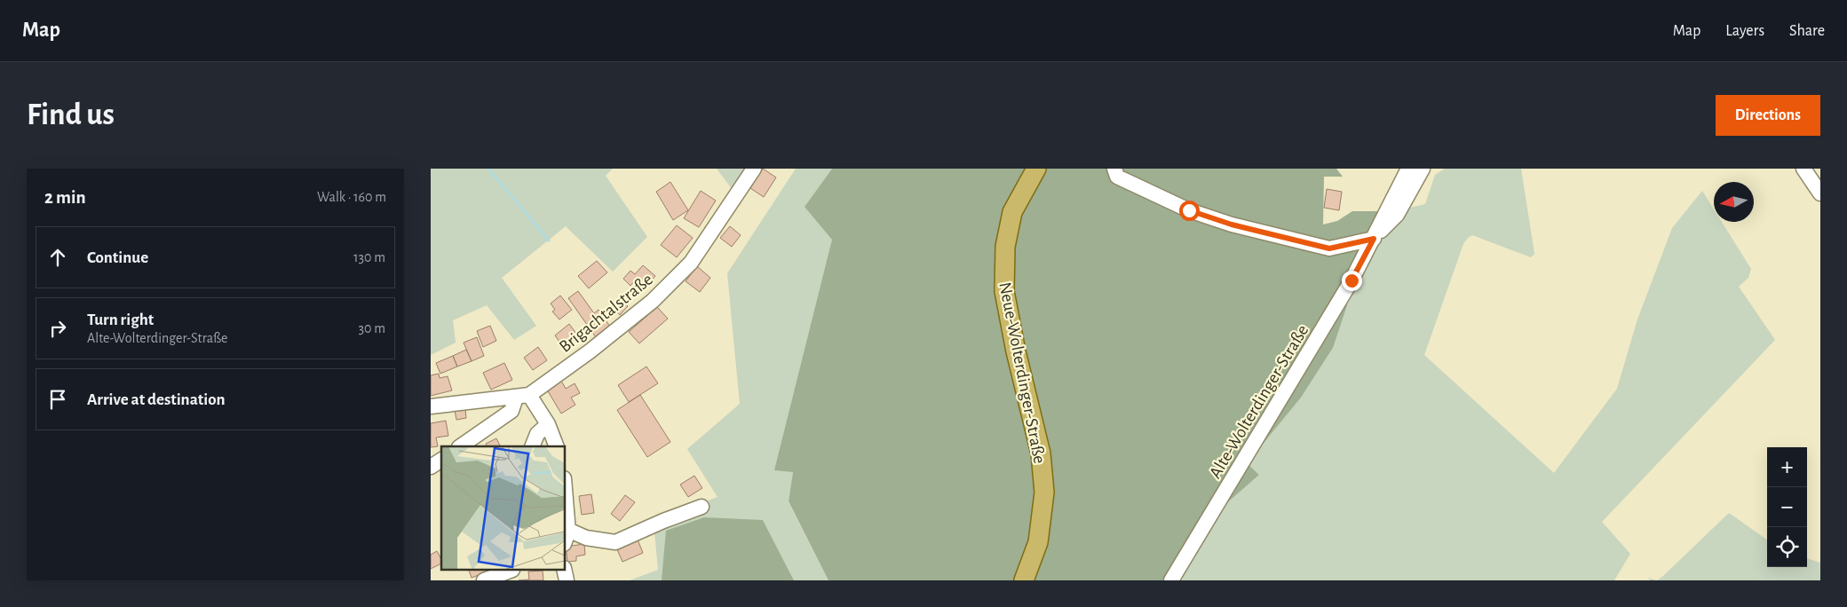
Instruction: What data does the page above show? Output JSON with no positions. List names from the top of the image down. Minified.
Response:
{"streets":{"main road":["Neue-Wolterdinger-Straße"],"street":["Brigachtalstraße","Alte-Wolterdinger-Straße"]},"north":"left","page":{"header":"Map","nav":["Map","Layers","Share"],"buttons":"Directions","title":"Find us","heading":["2 min","Walk · 160 m"],"list":[["Continue","130 m"],["Turn right","Alte-Wolterdinger-Straße","30 m"],"Arrive at destination"],"map_buttons":["+","−"]}}
